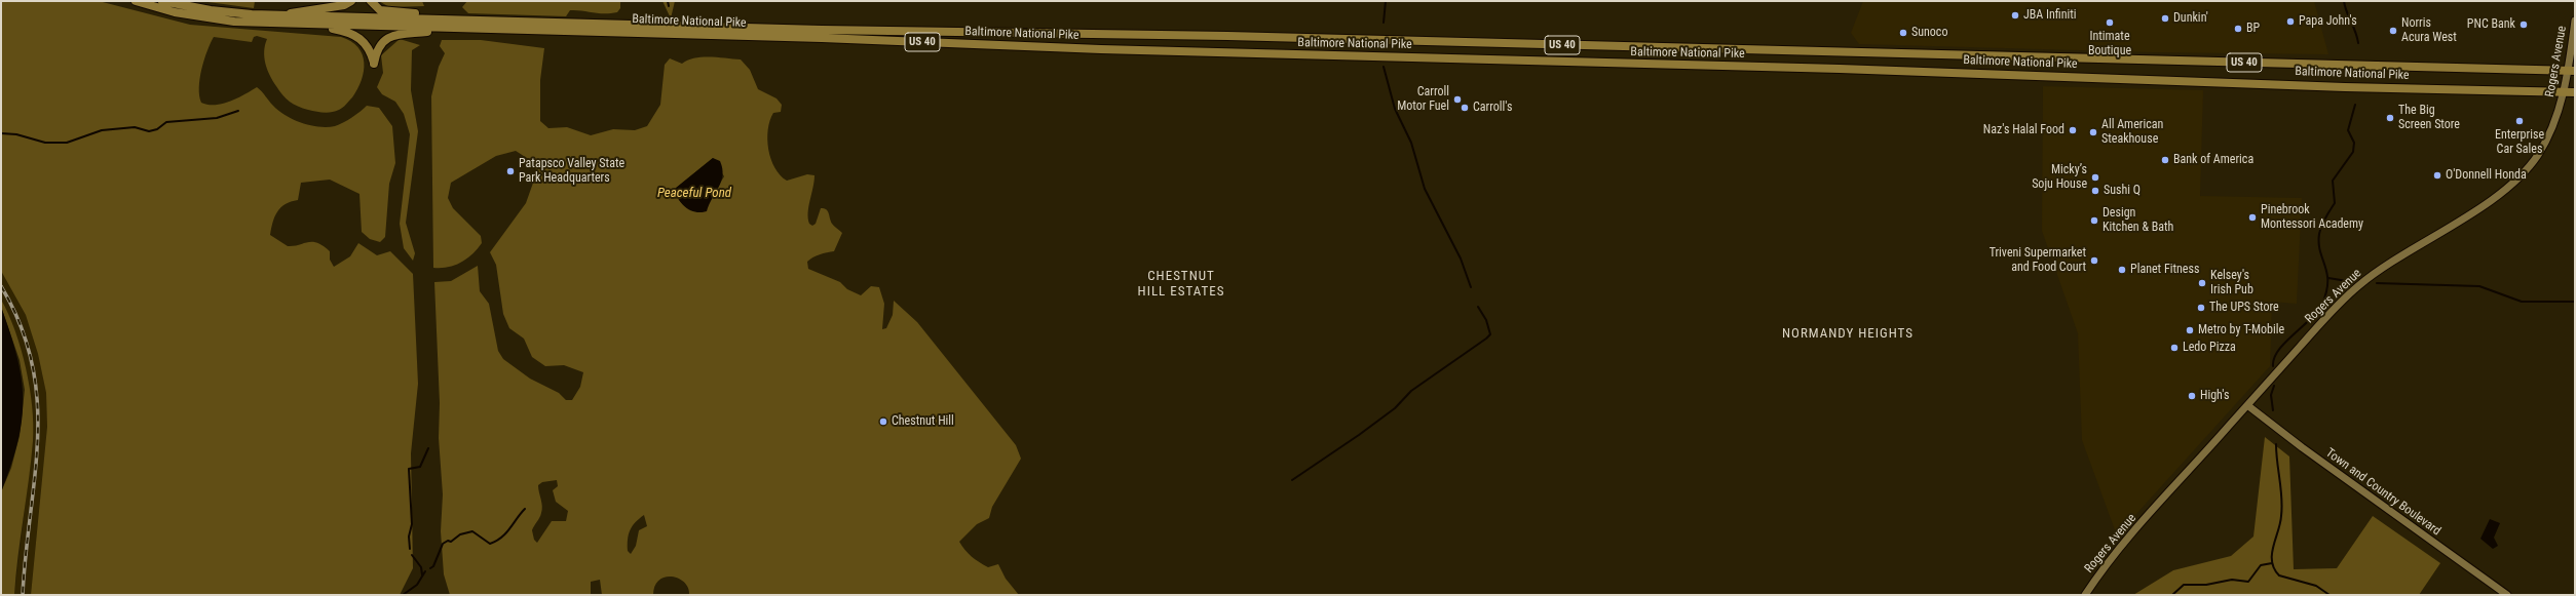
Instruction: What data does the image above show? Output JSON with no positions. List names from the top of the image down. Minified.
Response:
{"streets":{"main road":["Baltimore National Pike","US 40","Rogers Avenue","Town and Country Boulevard"]},"crossings":[["Baltimore National Pike","Rogers Avenue"],["Rogers Avenue","Town and Country Boulevard"]],"districts":["CHESTNUT HILL ESTATES","NORMANDY HEIGHTS"],"water":["Peaceful Pond"],"places":["JBA Infiniti","Dunkin'","Papa John's","Intimate Boutique","PNC Bank","BP","Norris Acura West","Sunoco","Carroll Motor Fuel","Carroll's","The Big Screen Store","Enterprise Car Sales","Naz's Halal Food","All American Steakhouse","Bank of America","Patapsco Valley State Park Headquarters","O'Donnell Honda","Micky’s Soju House","Sushi Q","Pinebrook Montessori Academy","Design Kitchen & Bath","Triveni Supermarket and Food Court","Planet Fitness","Kelsey's Irish Pub","The UPS Store","Metro by T-Mobile","Ledo Pizza","High's","Chestnut Hill"]}
